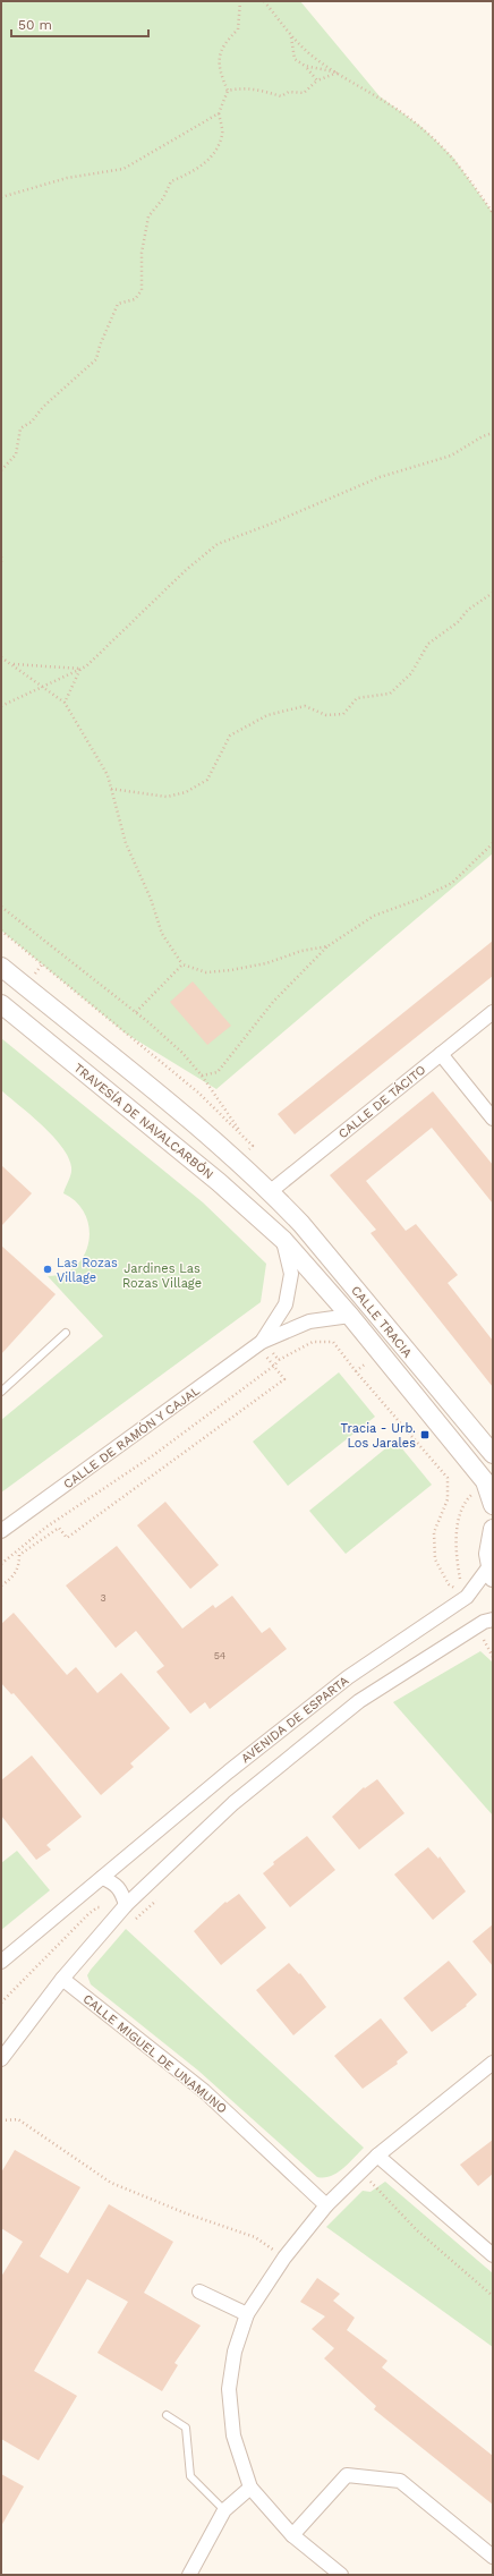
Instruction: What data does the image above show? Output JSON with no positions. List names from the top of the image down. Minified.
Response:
{"streets":{"street":["CALLE DE TÁCITO","TRAVESÍA DE NAVALCARBÓN","CALLE TRACIA","CALLE DE RAMÓN Y CAJAL","AVENIDA DE ESPARTA","CALLE MIGUEL DE UNAMUNO"]},"crossings":[["CALLE DE TÁCITO","CALLE TRACIA"],["TRAVESÍA DE NAVALCARBÓN","CALLE TRACIA"],["TRAVESÍA DE NAVALCARBÓN","CALLE DE RAMÓN Y CAJAL"],["CALLE TRACIA","CALLE DE RAMÓN Y CAJAL"],["AVENIDA DE ESPARTA","CALLE MIGUEL DE UNAMUNO"]],"parks":["Jardines Las Rozas Village"],"places":{"other":["Las Rozas Village"],"transit":["Tracia - Urb. Los Jarales"]},"house_numbers":["3","54"],"scale_bar":"50 m"}
